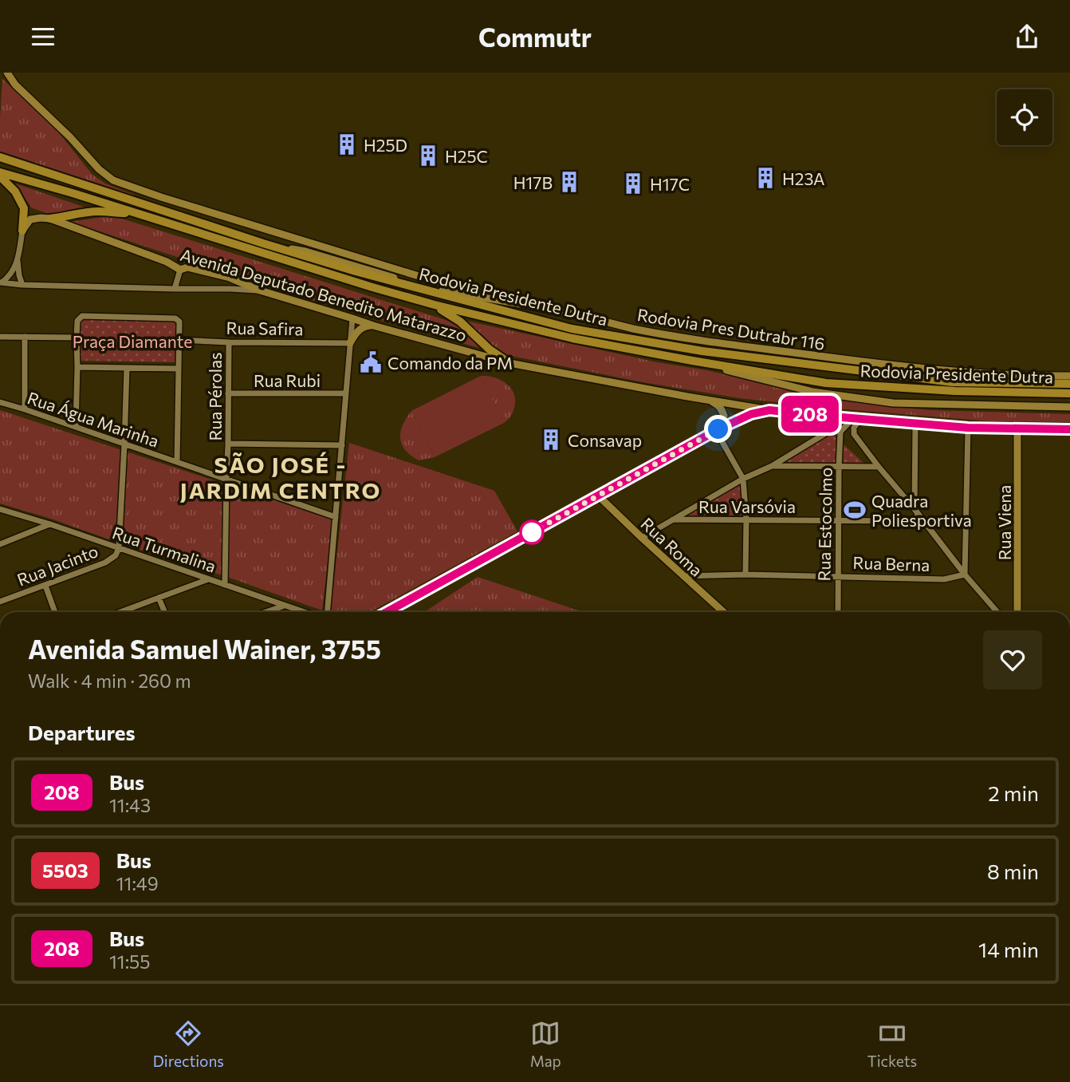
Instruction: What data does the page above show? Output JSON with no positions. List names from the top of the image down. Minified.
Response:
{"streets":{"highway":["Rodovia Presidente Dutra"],"main road":["Avenida Deputado Benedito Matarazzo","Rodovia Pres Dutrabr 116","Rua Viena","Rua Roma"],"street":["Rua Safira","Rua Rubi","Rua Pérolas","Rua Água Marinha","Rua Varsóvia","Rua Estocolmo","Rua Turmalina","Rua Berna","Rua Jacinto"]},"crossings":[["Avenida Deputado Benedito Matarazzo","Rua Viena"],["Rodovia Presidente Dutra","Rodovia Pres Dutrabr 116"],["Rua Safira","Rua Pérolas"],["Rua Rubi","Rua Pérolas"],["Rua Pérolas","Rua Água Marinha"],["Rua Pérolas","Rua Turmalina"],["Rua Varsóvia","Rua Estocolmo"],["Rua Estocolmo","Rua Berna"],["Rua Roma","Rua Berna"],["Rua Turmalina","Rua Jacinto"]],"districts":["SÃO JOSÉ - JARDIM CENTRO"],"parks":["Praça Diamante"],"places":{"building":["H25D","H25C","H23A","H17B","H17C","Consavap"],"public building":["Comando da PM"],"sports":["Quadra Poliesportiva"]},"lines":["bus line 208"],"page":{"header":"Commutr","on_map":"208","heading":[["Avenida Samuel Wainer, 3755","Walk · 4 min · 260 m"],"Departures"],"list":[{"mark":"208","name":"Bus","note":"11:43","value":"2 min"},{"mark":"5503","name":"Bus","note":"11:49","value":"8 min"},{"mark":"208","name":"Bus","note":"11:55","value":"14 min"}],"tabs":["Directions","Map","Tickets"]}}
